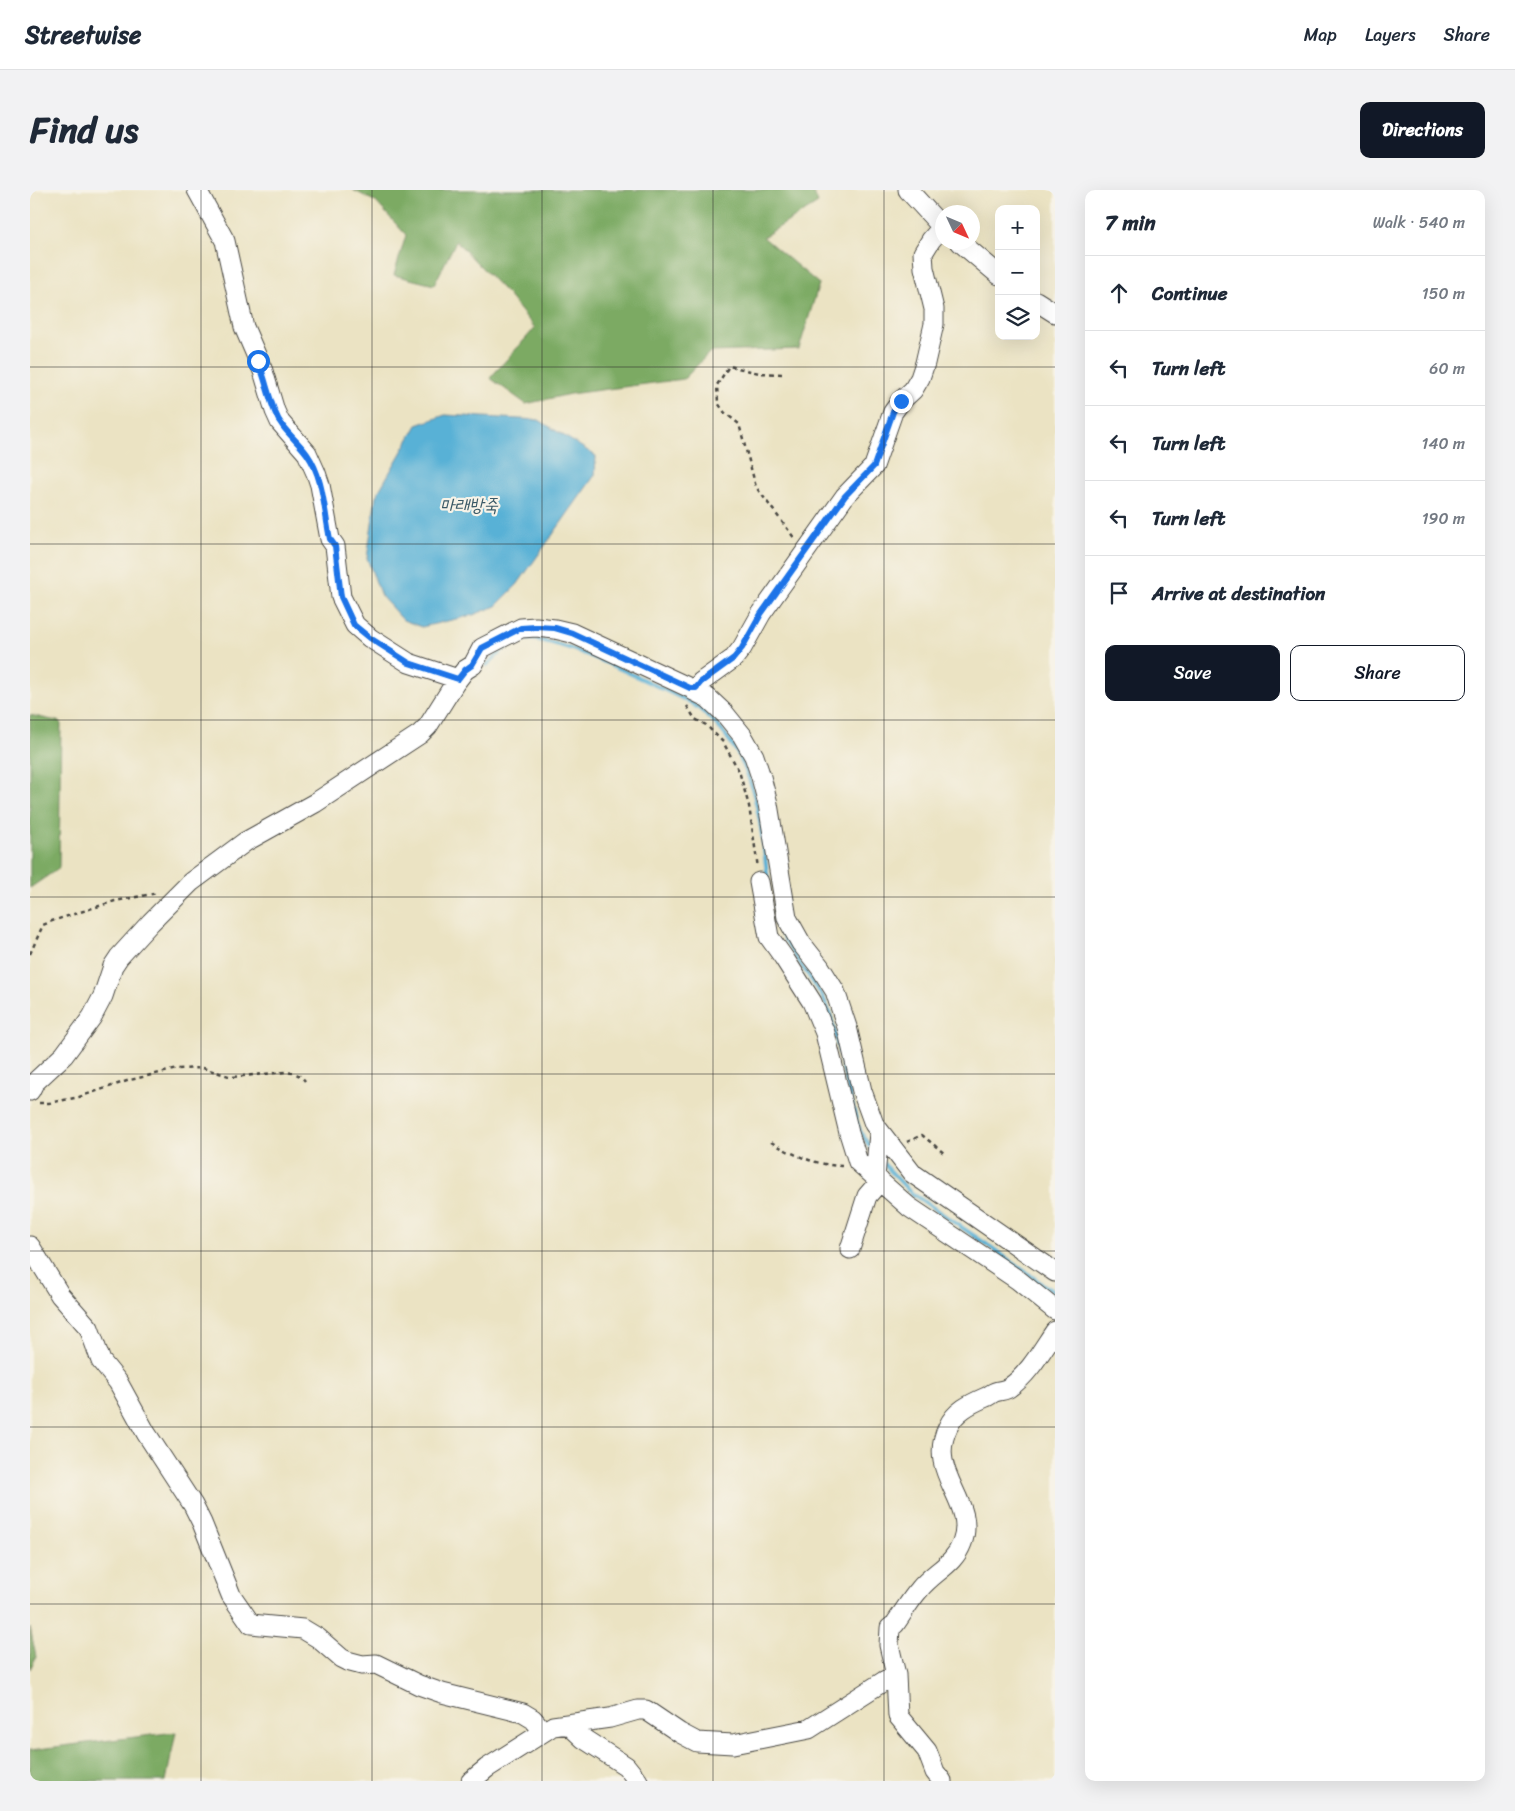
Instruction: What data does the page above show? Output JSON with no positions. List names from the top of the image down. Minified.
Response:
{"water":["마래방죽"],"north":"bottom right","page":{"header":"Streetwise","nav":["Map","Layers","Share"],"title":"Find us","buttons":["Directions",["Save","Share"]],"heading":["7 min","Walk · 540 m"],"map_buttons":["+","−"],"list":[["Continue","150 m"],["Turn left","60 m"],["Turn left","140 m"],["Turn left","190 m"],"Arrive at destination"]}}
